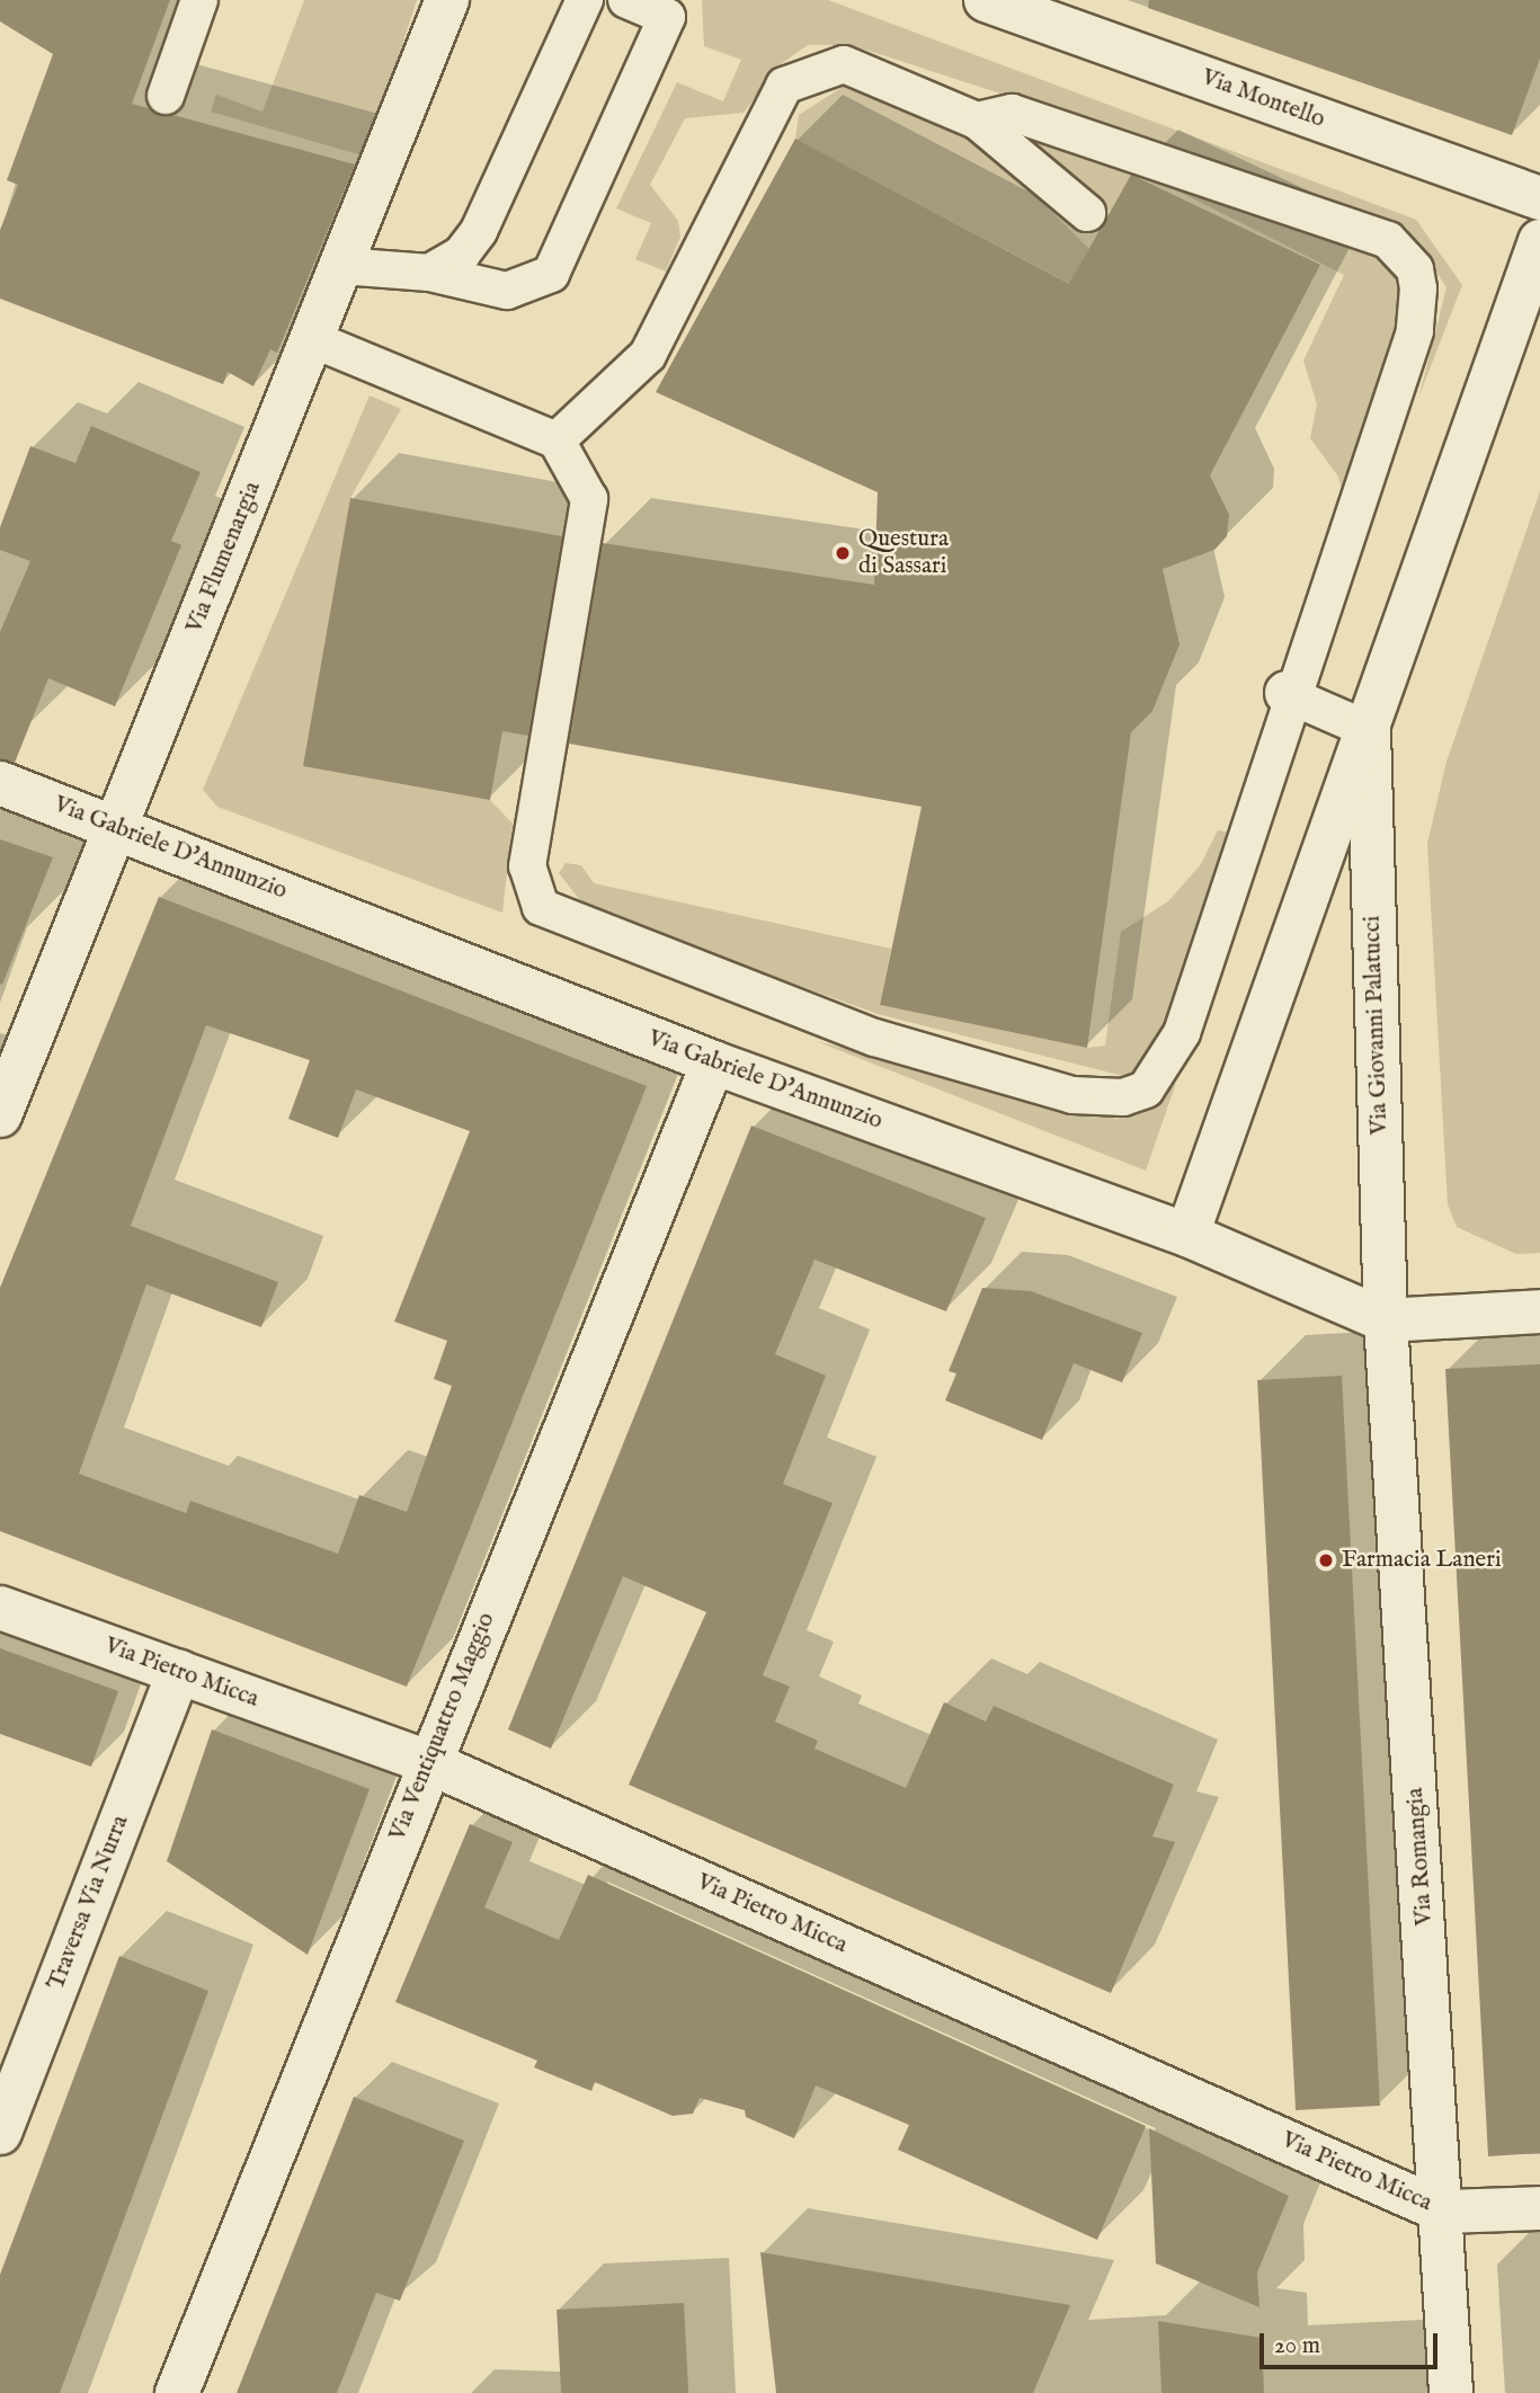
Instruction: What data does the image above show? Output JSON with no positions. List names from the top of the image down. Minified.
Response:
{"streets":{"street":["Via Montello","Via Flumenargia","Via Gabriele D'Annunzio","Via Giovanni Palatucci","Via Pietro Micca","Via Ventiquattro Maggio","Via Romangia","Traversa Via Nurra"]},"crossings":[["Via Flumenargia","Via Gabriele D'Annunzio"],["Via Gabriele D'Annunzio","Via Giovanni Palatucci"],["Via Gabriele D'Annunzio","Via Ventiquattro Maggio"],["Via Gabriele D'Annunzio","Via Romangia"],["Via Giovanni Palatucci","Via Romangia"],["Via Pietro Micca","Via Ventiquattro Maggio"],["Via Pietro Micca","Via Romangia"],["Via Pietro Micca","Traversa Via Nurra"]],"places":["Questura di Sassari","Farmacia Laneri"],"scale_bar":"20 m"}
